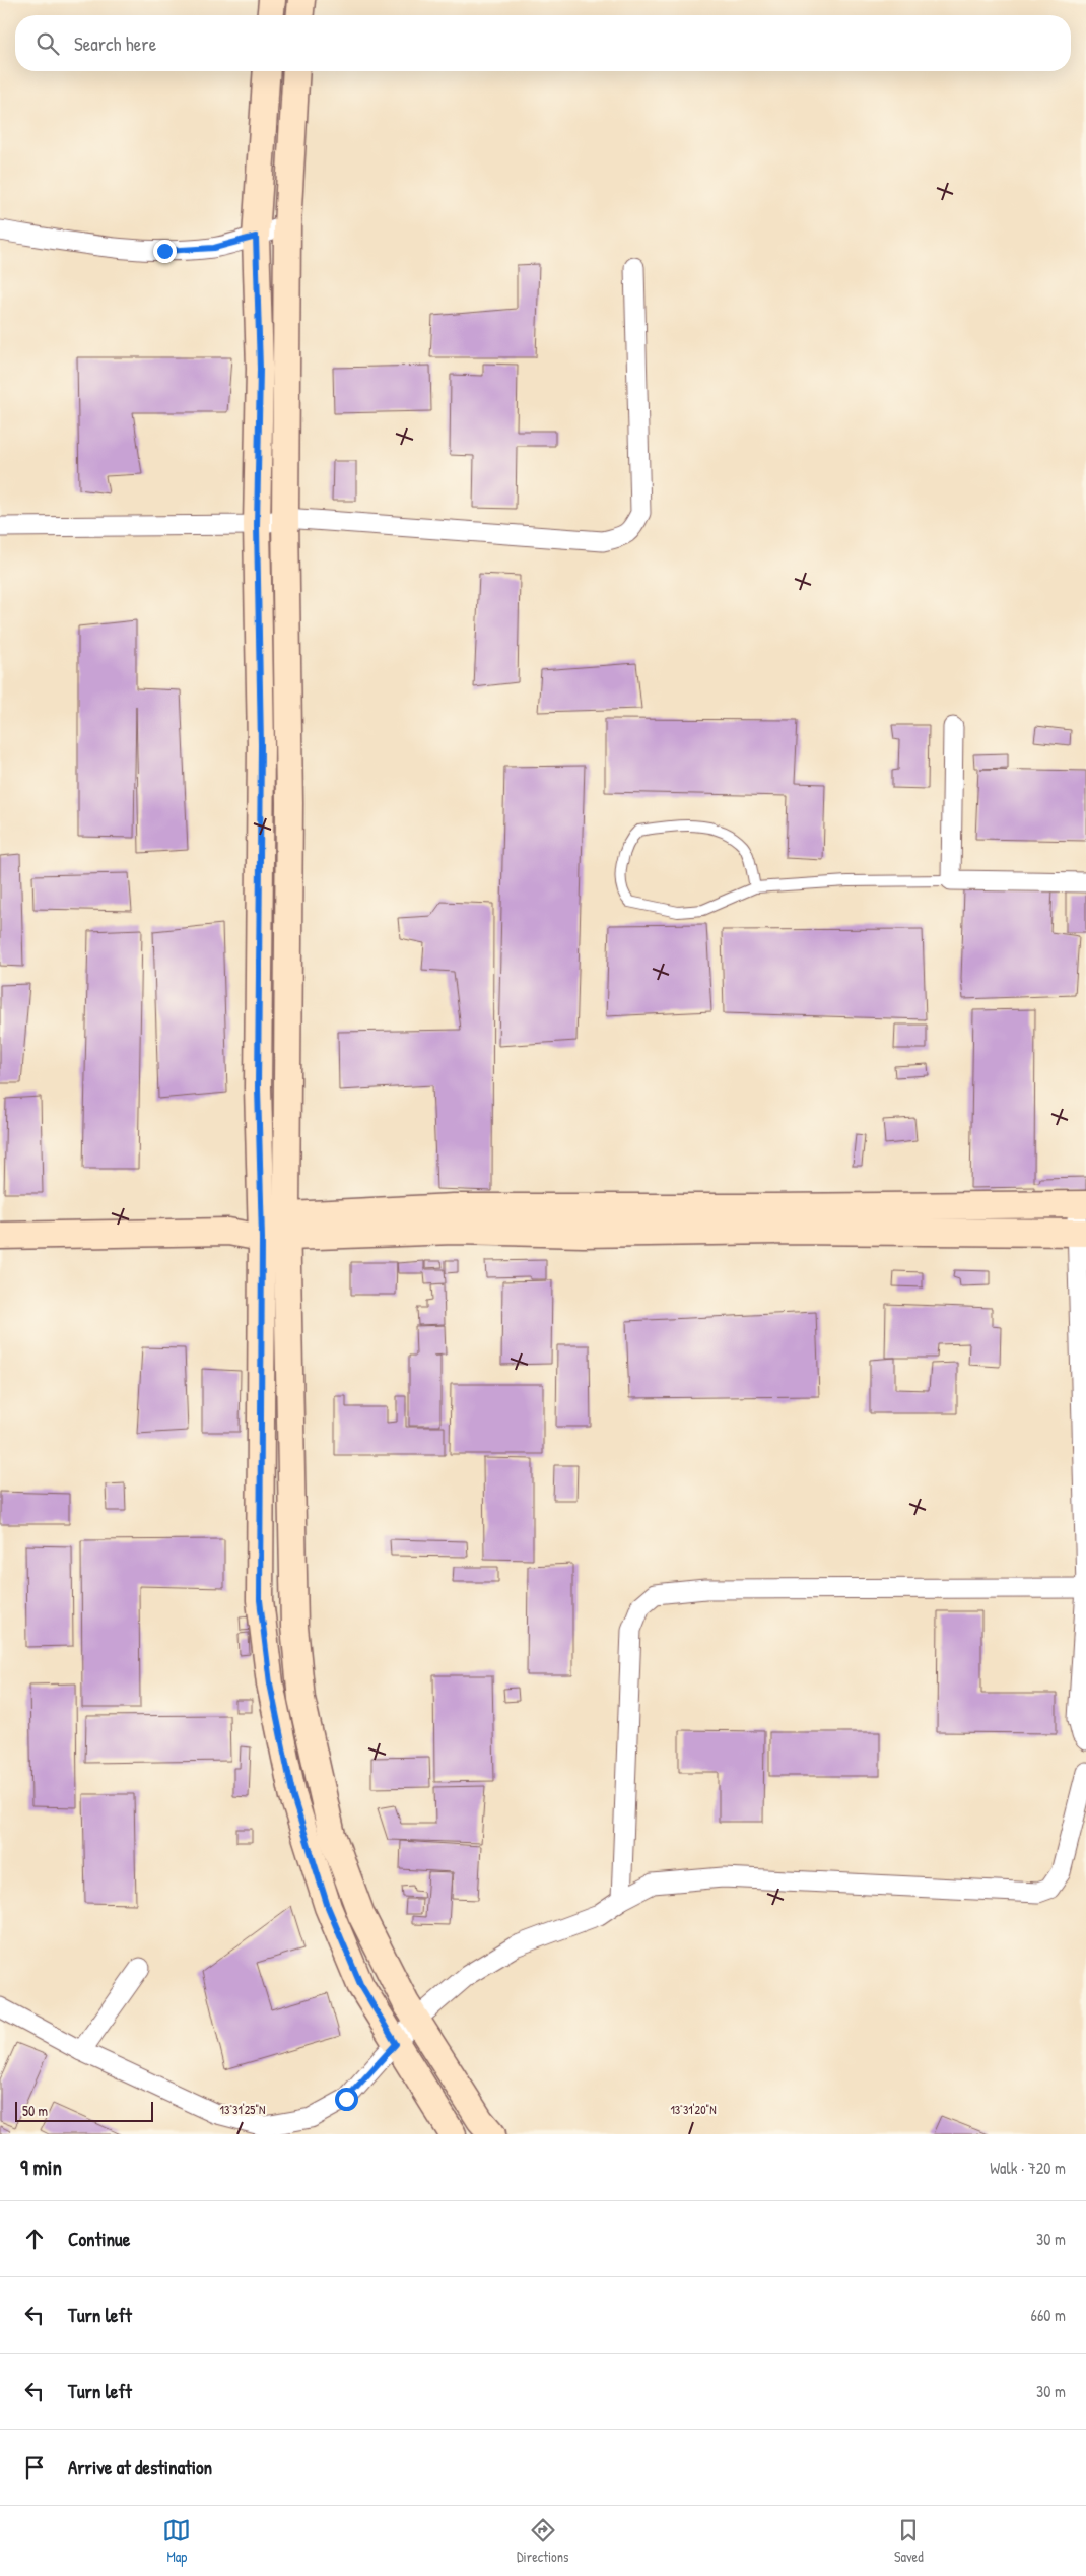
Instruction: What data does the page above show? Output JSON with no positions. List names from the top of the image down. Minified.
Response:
{"scale_bar":"50 m","page":{"search":"Search here","scale":"50 m","heading":["9 min","Walk · 720 m"],"list":[["Continue","30 m"],["Turn left","660 m"],["Turn left","30 m"],"Arrive at destination"],"nav":["Map","Directions","Saved"]},"coordinates":["13°31'25\"N","13°31'20\"N"]}
